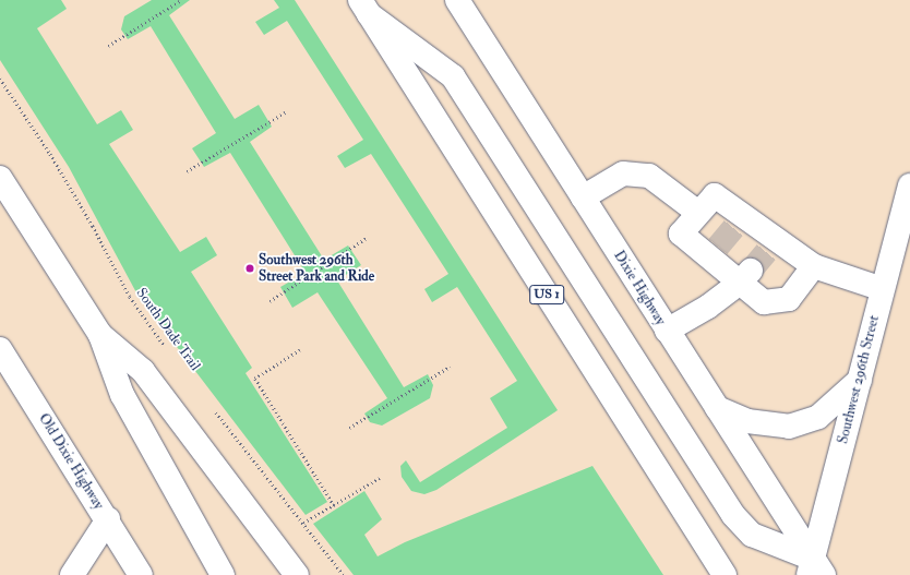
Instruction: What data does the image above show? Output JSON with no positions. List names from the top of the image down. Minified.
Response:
{"streets":{"main road":["Dixie Highway","US 1","Southwest 296th Street","Old Dixie Highway"],"path":["South Dade Trail"]},"crossings":[["Dixie Highway","Southwest 296th Street"]],"places":["Southwest 296th Street Park and Ride"]}
